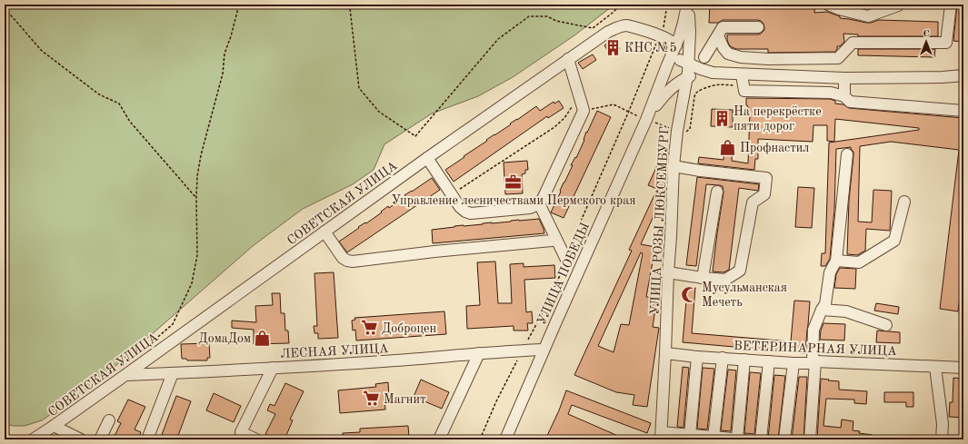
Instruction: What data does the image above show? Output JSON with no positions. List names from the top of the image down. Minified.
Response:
{"streets":{"street":["СОВЕТСКАЯ УЛИЦА","УЛИЦА РОЗЫ ЛЮКСЕМБУРГ","УЛИЦА ПОБЕДЫ","ВЕТЕРИНАРНАЯ УЛИЦА","ЛЕСНАЯ УЛИЦА"]},"crossings":[["СОВЕТСКАЯ УЛИЦА","УЛИЦА РОЗЫ ЛЮКСЕМБУРГ"],["СОВЕТСКАЯ УЛИЦА","ЛЕСНАЯ УЛИЦА"],["УЛИЦА РОЗЫ ЛЮКСЕМБУРГ","УЛИЦА ПОБЕДЫ"],["УЛИЦА РОЗЫ ЛЮКСЕМБУРГ","ВЕТЕРИНАРНАЯ УЛИЦА"],["УЛИЦА ПОБЕДЫ","ЛЕСНАЯ УЛИЦА"]],"places":{"building":["КНС №5","На перекрёстке пяти дорог"],"shop":["Профнастил","ДомаДом"],"office":["Управление лесничествами Пермского края"],"mosque":["Мусульманская Мечеть"],"supermarket":["Доброцен","Магнит"]},"north":"top"}
